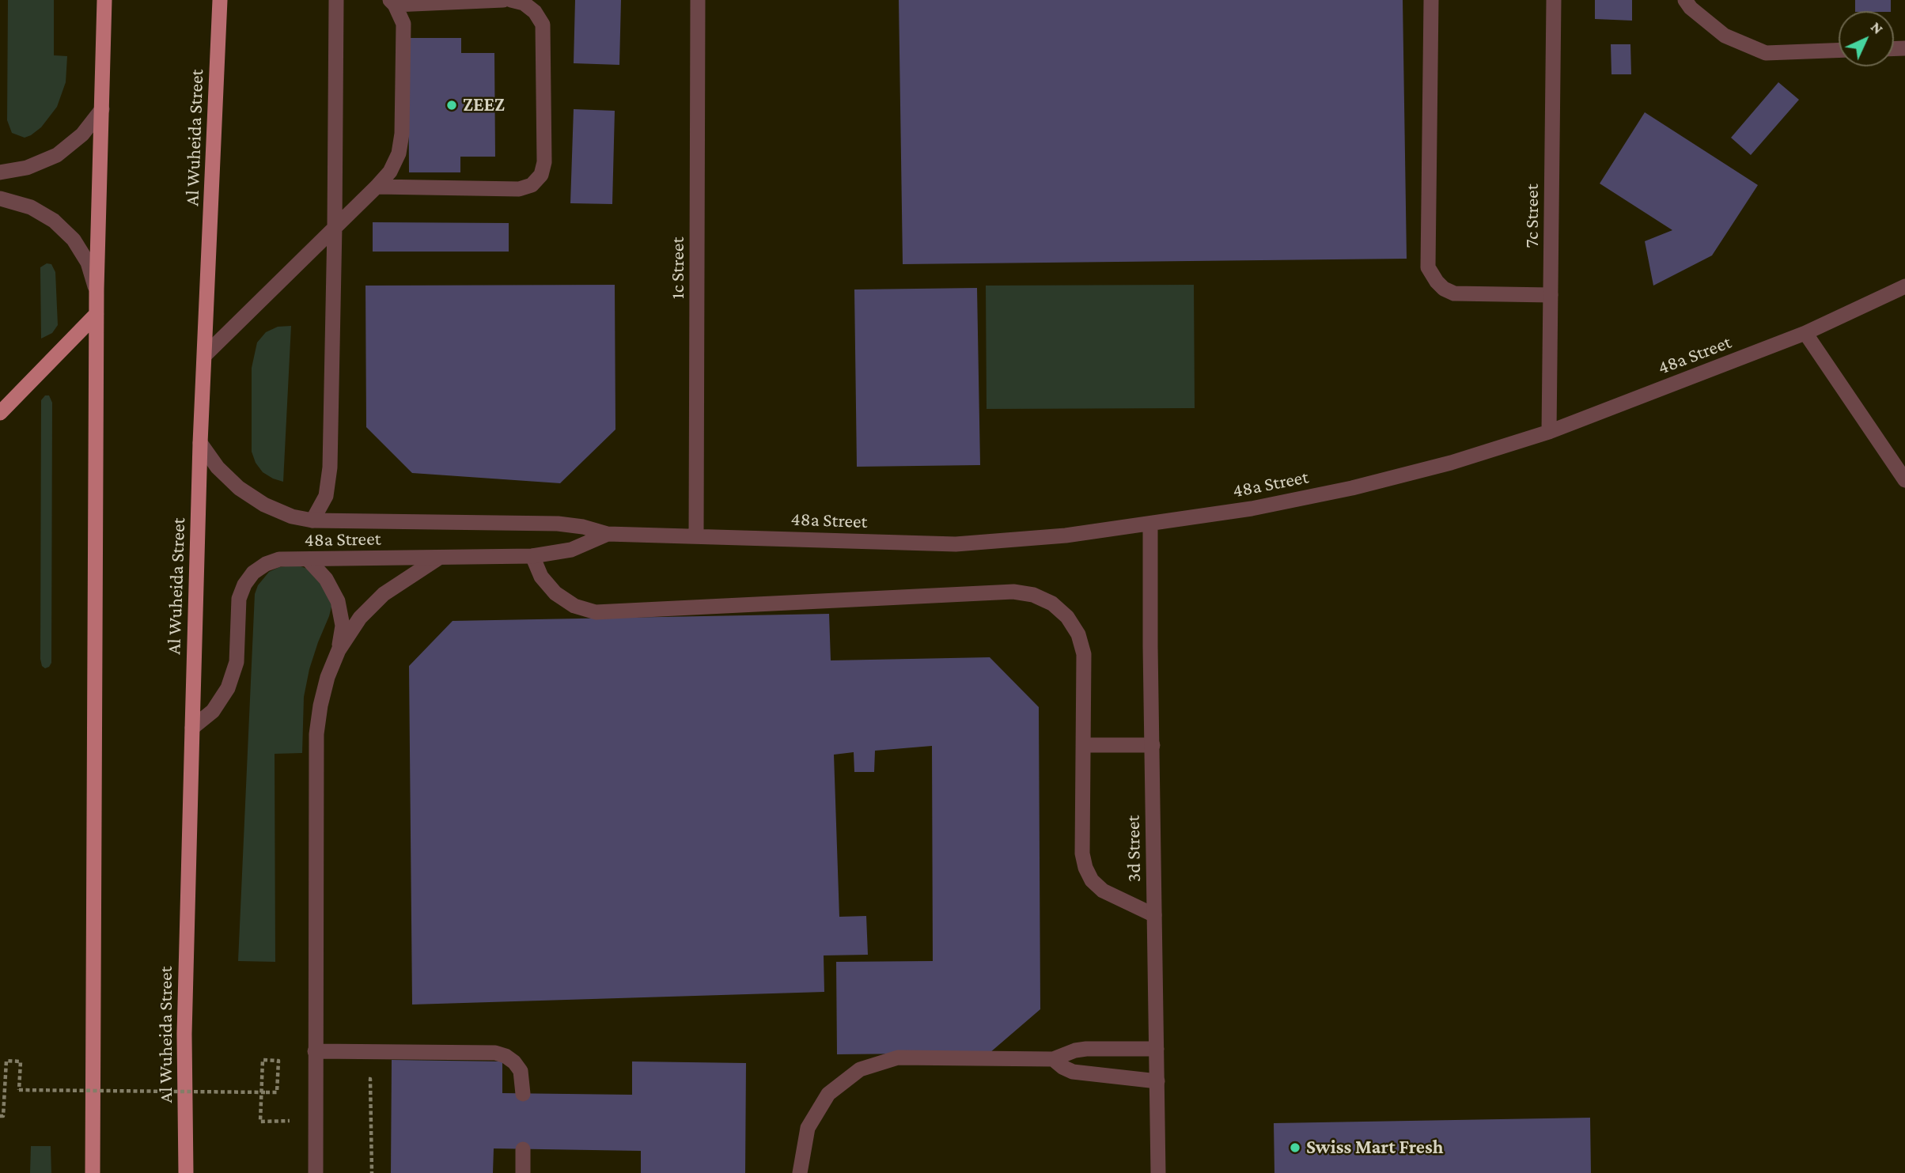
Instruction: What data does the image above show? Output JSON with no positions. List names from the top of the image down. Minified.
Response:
{"streets":{"main road":["Al Wuheida Street"],"street":["7c Street","1c Street","48a Street","3d Street"]},"crossings":[["Al Wuheida Street","48a Street"],["7c Street","48a Street"],["1c Street","48a Street"],["48a Street","3d Street"]],"places":["ZEEZ","Swiss Mart Fresh"],"north":"top right"}
